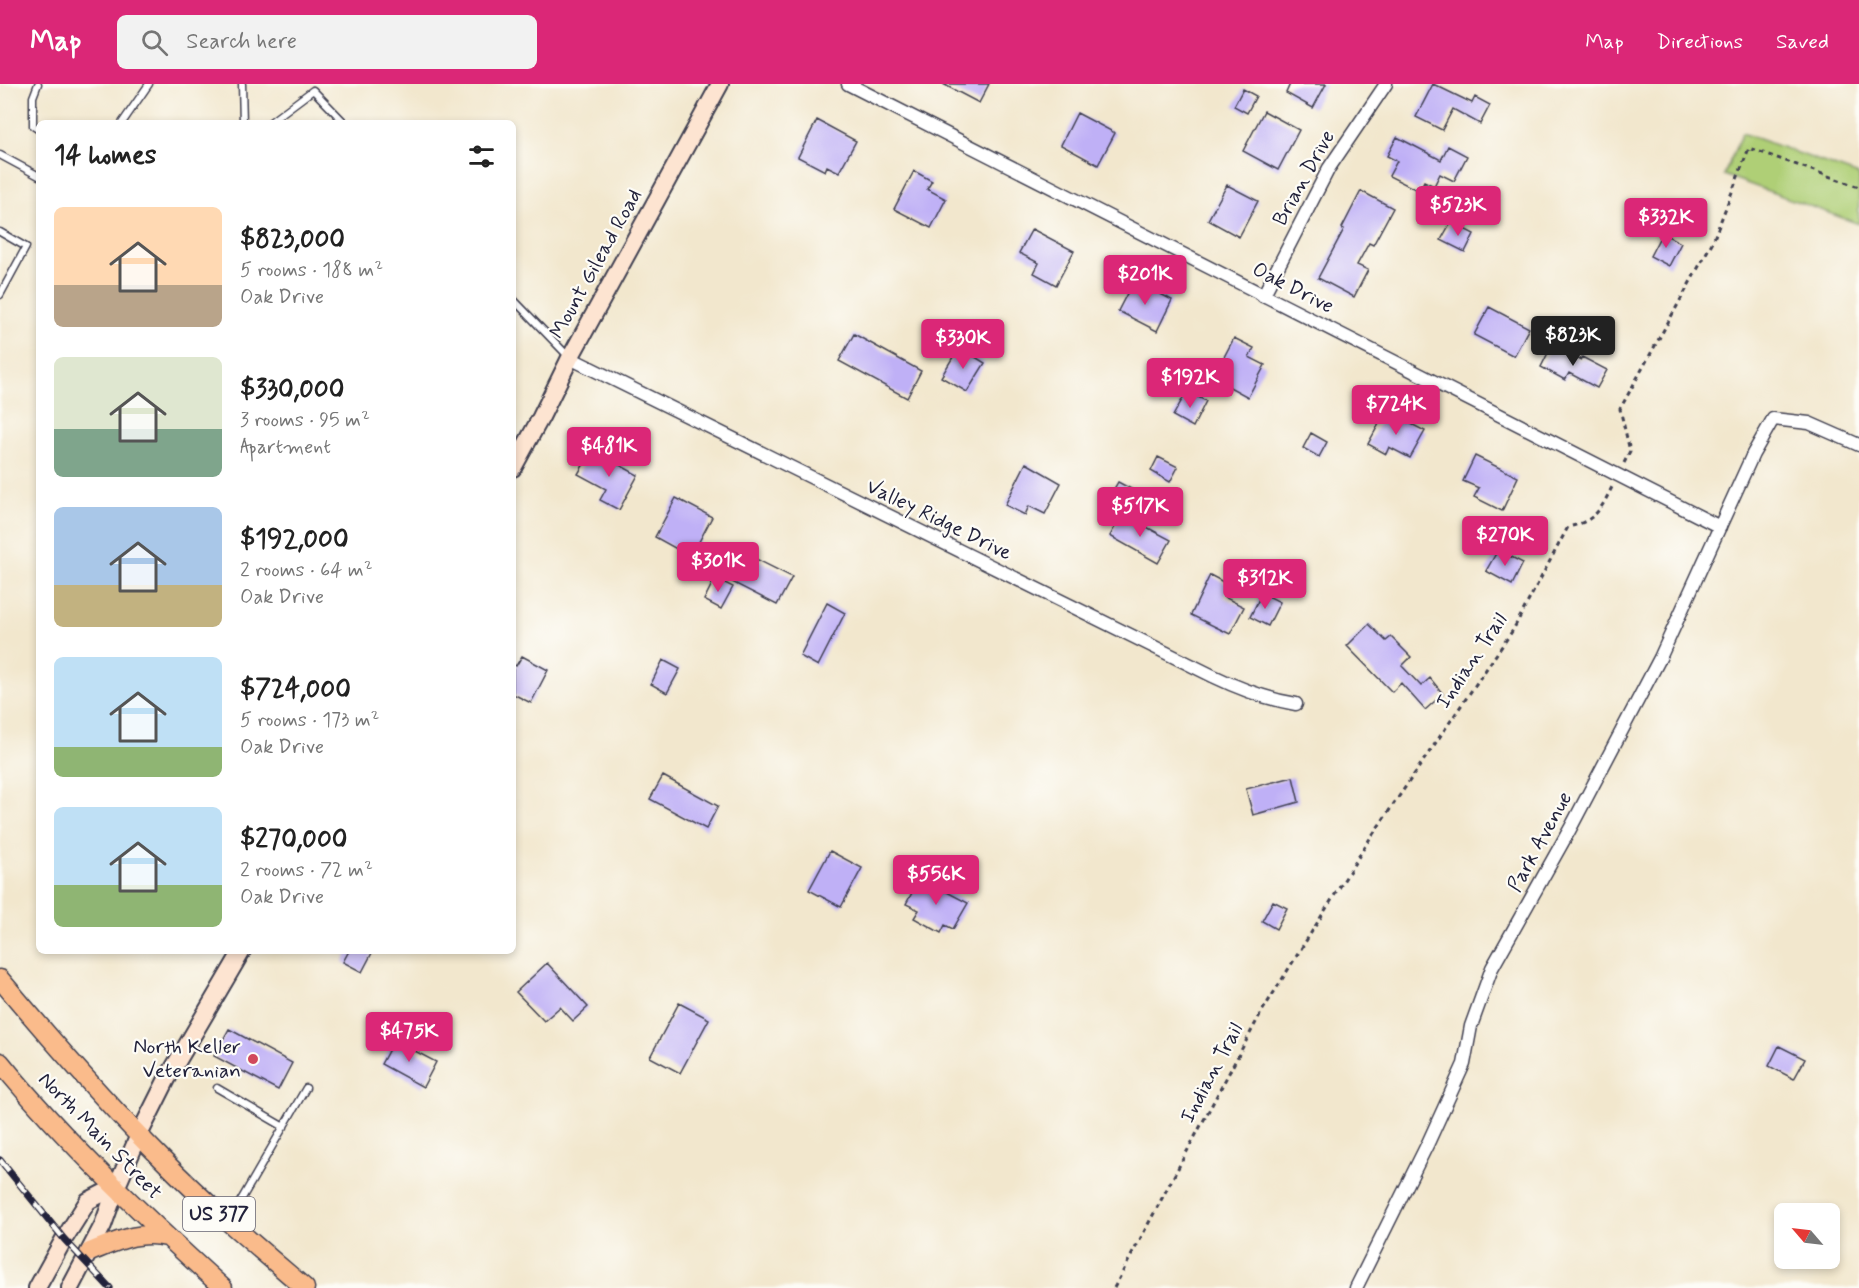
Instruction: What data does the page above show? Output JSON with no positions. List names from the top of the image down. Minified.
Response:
{"streets":{"main road":["Mount Gilead Road","North Main Street","US 377"],"street":["Brian Drive","Oak Drive","Valley Ridge Drive","Park Avenue"],"path":["Indian Trail"]},"crossings":[["Brian Drive","Oak Drive"],["Mount Gilead Road","Valley Ridge Drive"],["Oak Drive","Indian Trail"],["Oak Drive","Park Avenue"]],"places":["North Keller Veteranian"],"north":"top left","page":{"header":"Map","search":"Search here","nav":["Map","Directions","Saved"],"heading":"14 homes","price":["$523K","$332K","$201K","$823K","$330K","$192K","$724K","$481K","$517K","$270K","$301K","$312K","$556K","$475K"],"list":[{"name":"$823,000","note":"5 rooms · 188 m² · Oak Drive"},{"name":"$330,000","note":"3 rooms · 95 m² · Apartment"},{"name":"$192,000","note":"2 rooms · 64 m² · Oak Drive"},{"name":"$724,000","note":"5 rooms · 173 m² · Oak Drive"},{"name":"$270,000","note":"2 rooms · 72 m² · Oak Drive"}]}}
